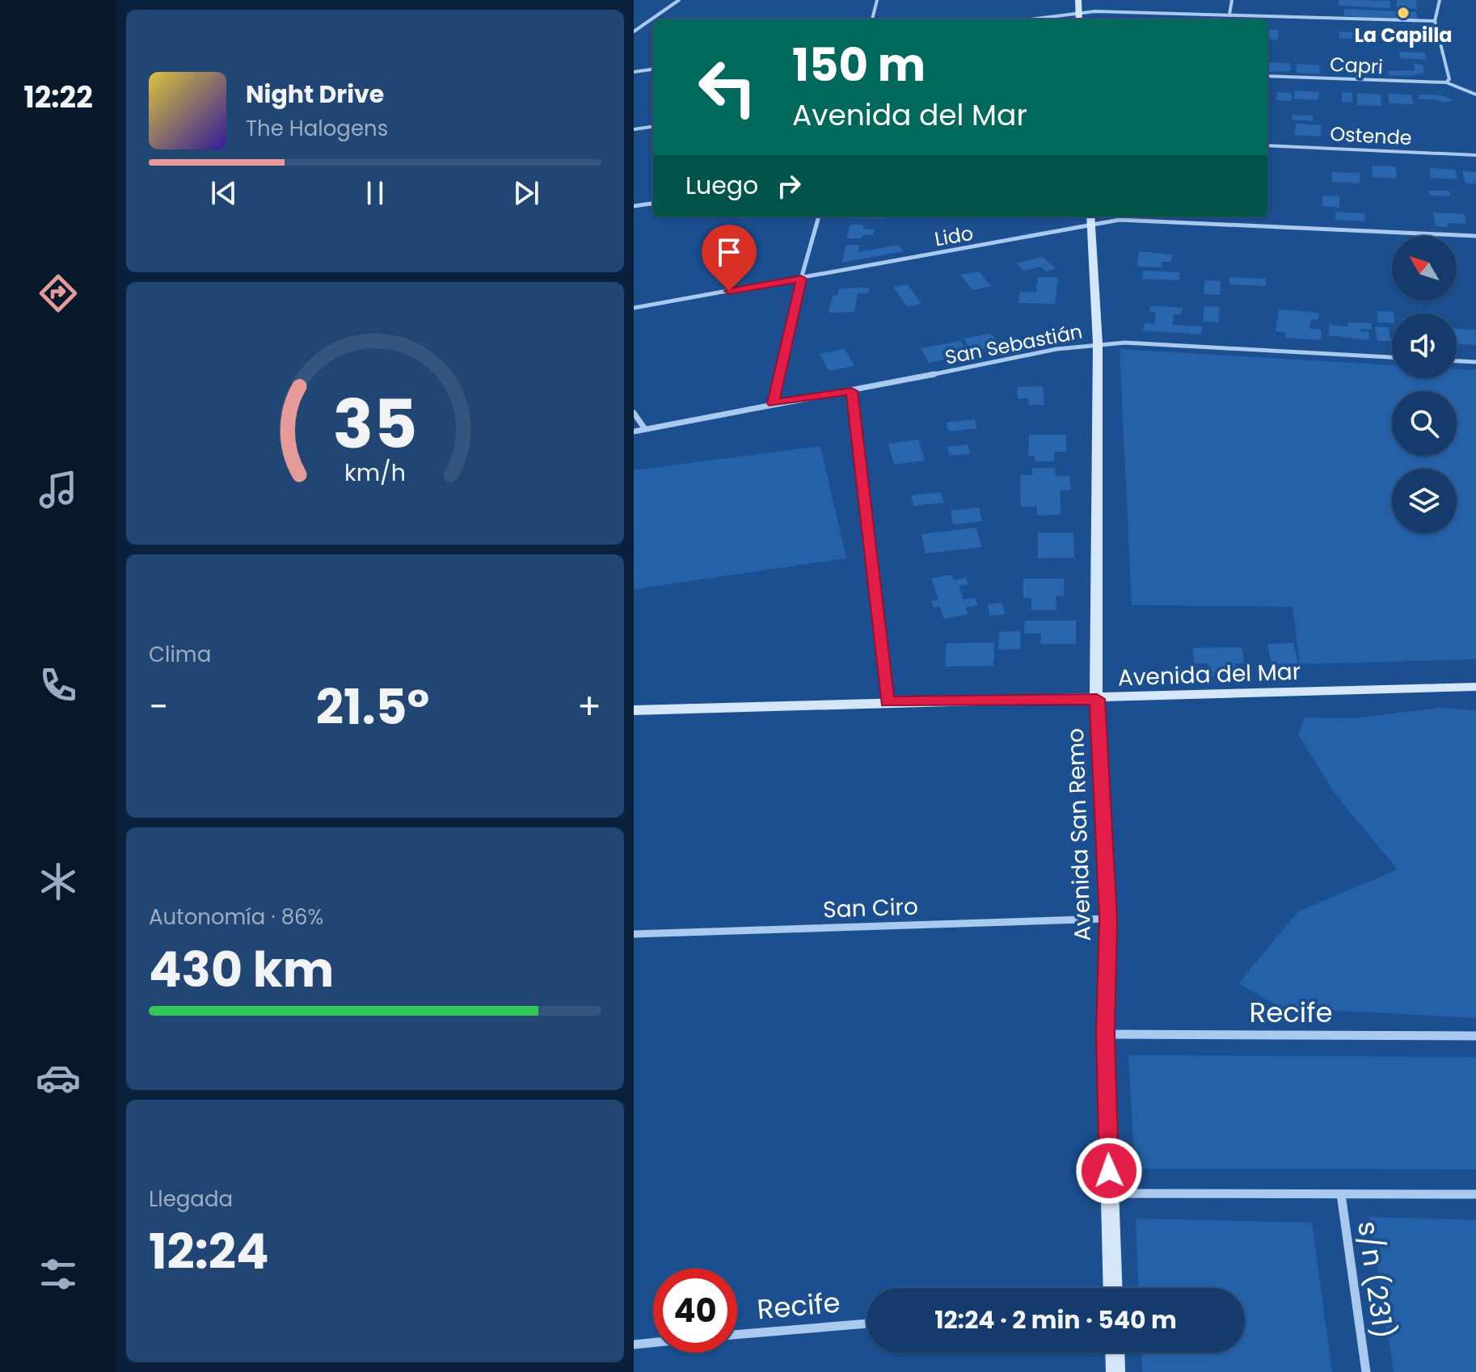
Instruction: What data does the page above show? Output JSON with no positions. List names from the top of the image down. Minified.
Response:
{"streets":{"street":["Capri","Ostende","Lido","San Sebastián","Avenida del Mar","Avenida San Remo","San Ciro","Recife","s/n (231)"]},"crossings":[["Lido","Avenida San Remo"],["San Sebastián","Avenida San Remo"],["Avenida del Mar","Avenida San Remo"],["Avenida San Remo","San Ciro"],["Avenida San Remo","Recife"]],"places":["La Capilla"],"north":"top left","page":{"tabs":"12:22","turn":["150 m","Avenida del Mar"],"song":["Night Drive","The Halogens"],"then":"Luego","tile":["Clima",["Autonomía · 86%","430 km"],["Llegada","12:24"]],"heat":["−","21.5°","+"],"limit":"40","trip":"12:24 · 2 min · 540 m","gauge":["35","km/h"]}}
